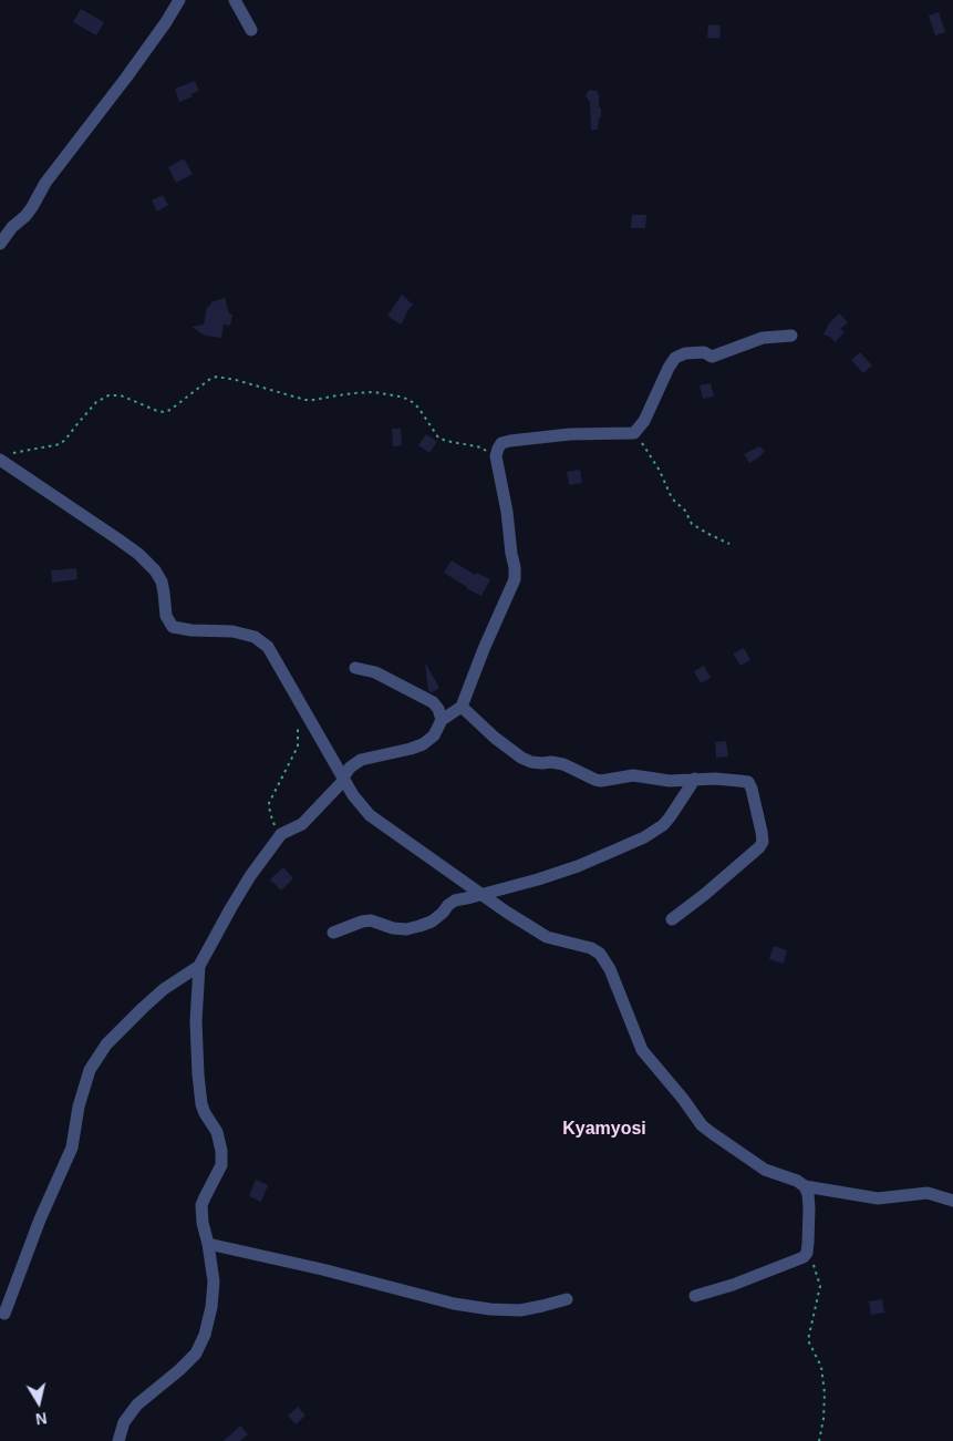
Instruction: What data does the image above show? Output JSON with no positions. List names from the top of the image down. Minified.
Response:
{"districts":["Kyamyosi"],"north":"bottom"}
